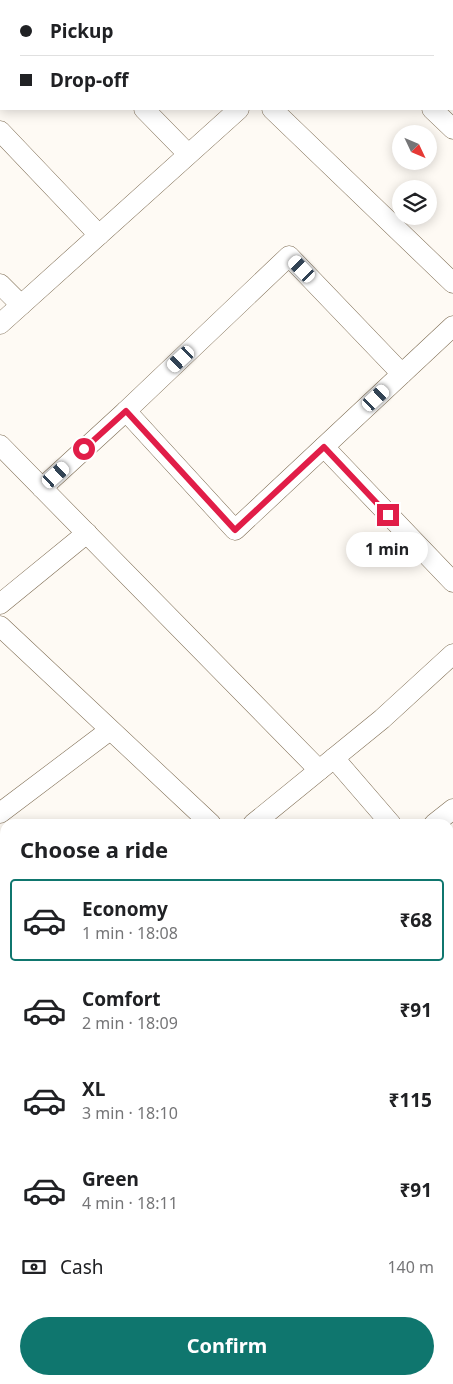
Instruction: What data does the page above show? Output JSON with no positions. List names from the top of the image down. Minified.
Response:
{"north":"bottom right","page":{"banner":["Pickup","Drop-off"],"bubble":"1 min","heading":"Choose a ride","list":[{"name":"Economy","note":"1 min · 18:08","value":"₹68"},{"name":"Comfort","note":"2 min · 18:09","value":"₹91"},{"name":"XL","note":"3 min · 18:10","value":"₹115"},{"name":"Green","note":"4 min · 18:11","value":"₹91"}],"pay":["Cash","140 m"],"buttons":"Confirm"}}
